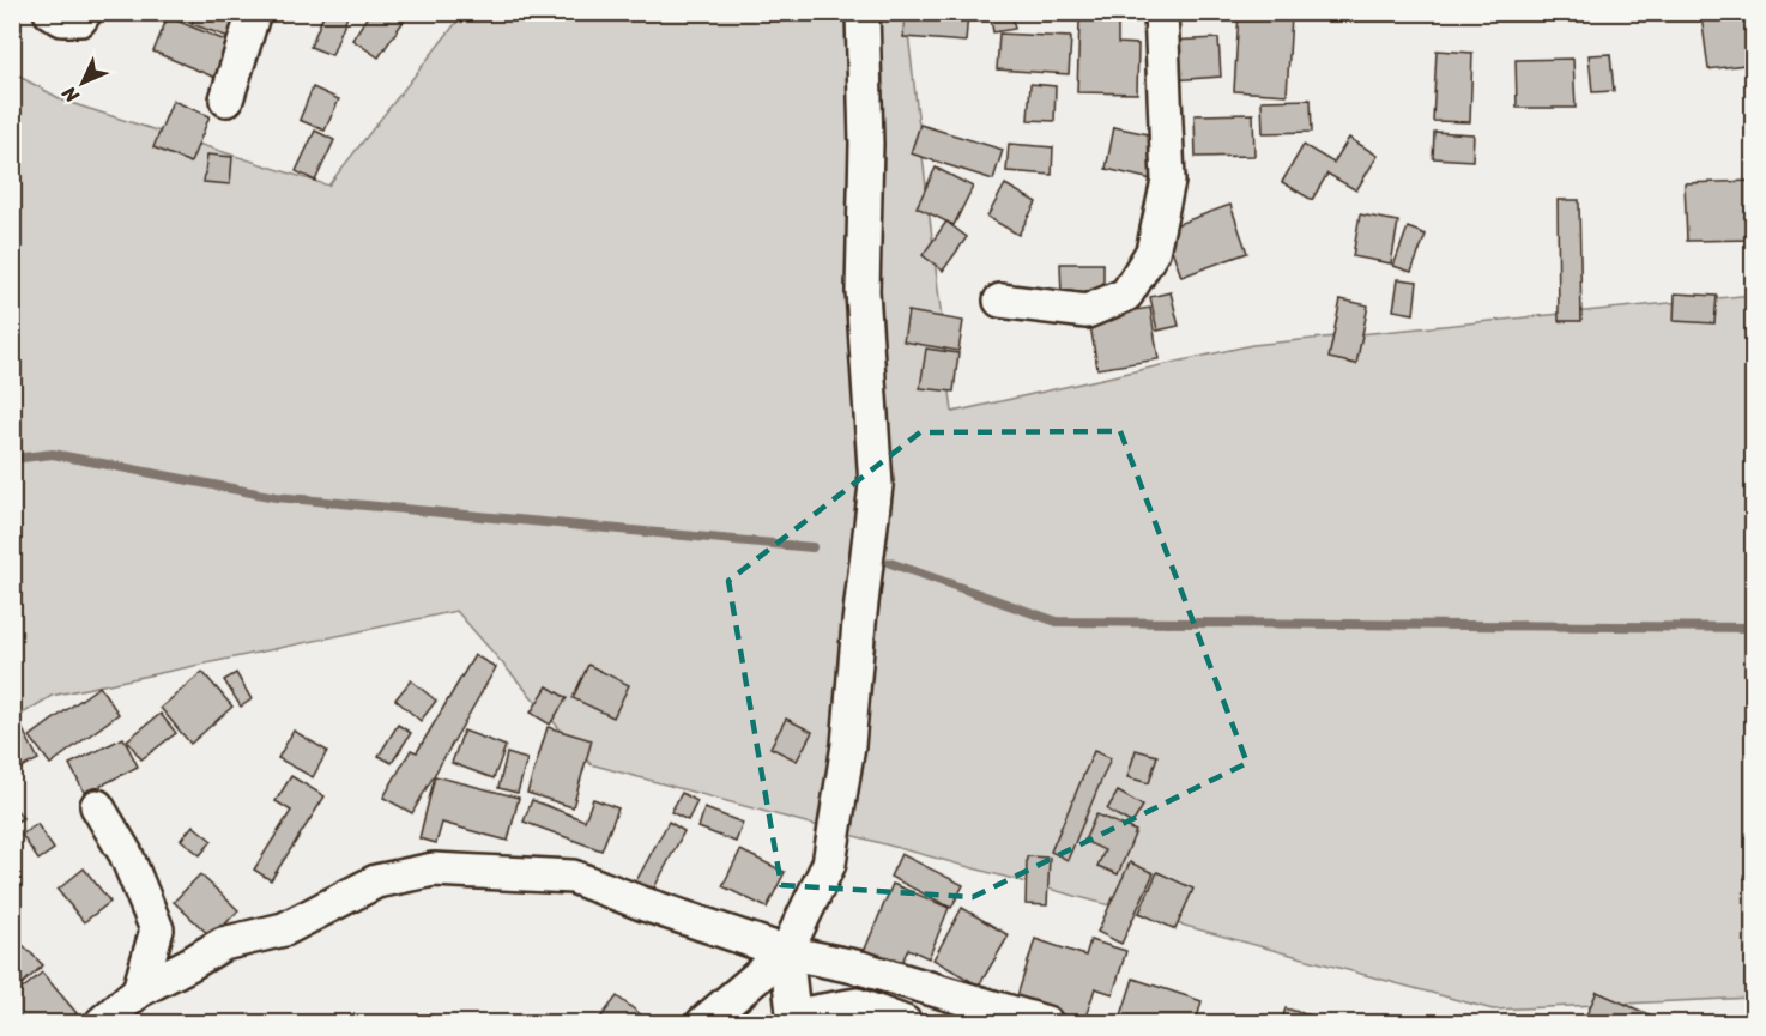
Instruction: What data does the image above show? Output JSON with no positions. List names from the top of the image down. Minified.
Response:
{"north":"bottom left"}
